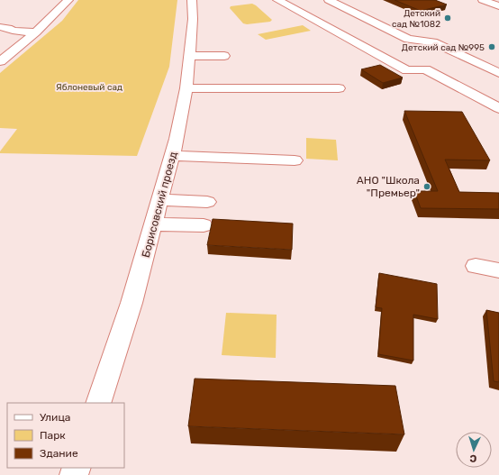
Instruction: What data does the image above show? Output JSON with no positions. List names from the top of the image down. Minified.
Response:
{"streets":{"street":["Борисовский проезд"]},"parks":["Яблоневый сад"],"places":["Детский сад №1082","Детский сад №995","АНО \"Школа \"Премьер\""],"legend":["Улица","Парк","Здание"],"north":"bottom"}
